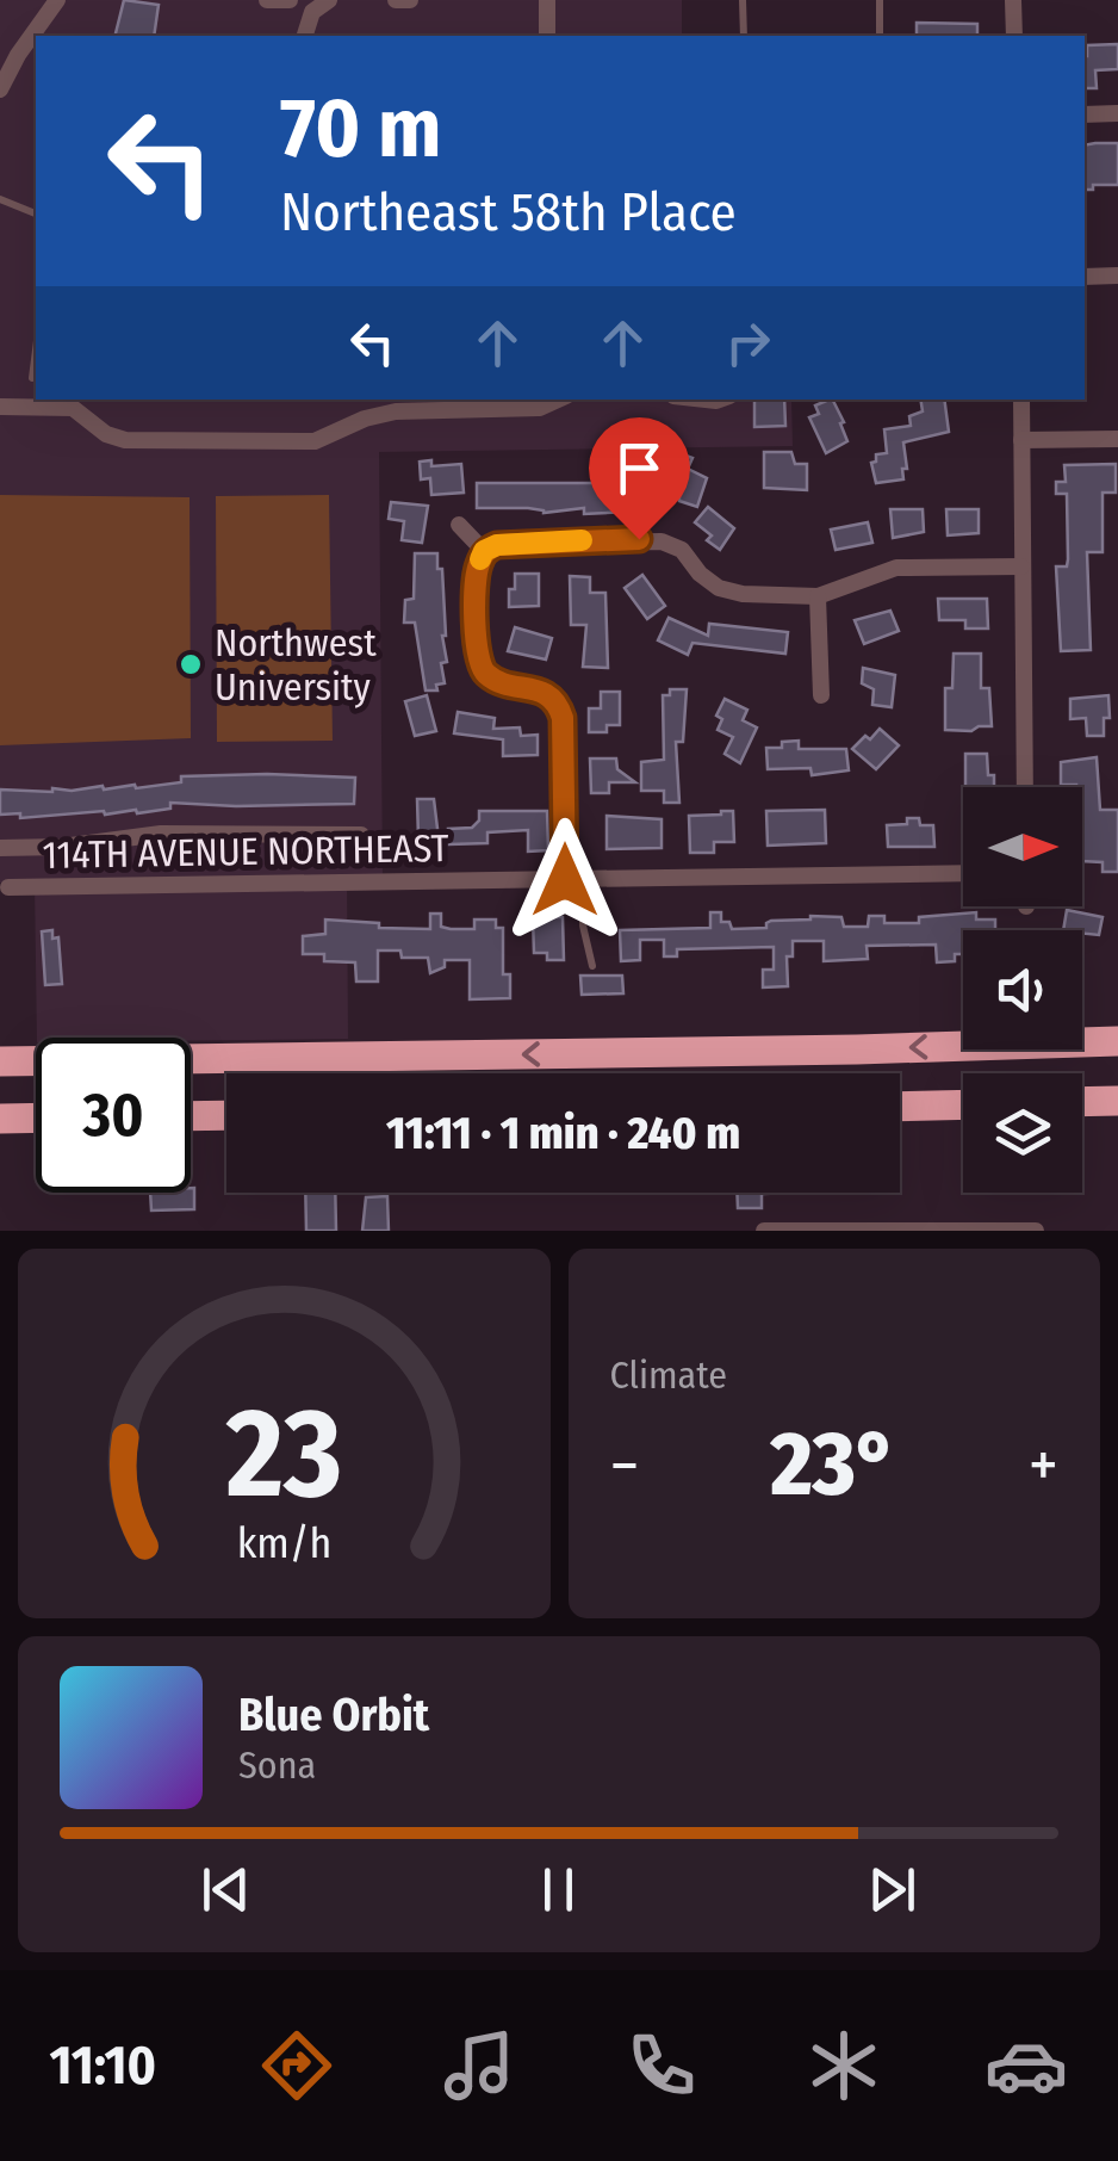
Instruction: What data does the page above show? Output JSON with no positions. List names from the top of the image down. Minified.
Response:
{"streets":{"street":["114TH AVENUE NORTHEAST"]},"places":["Northwest University"],"north":"right","page":{"turn":["70 m","Northeast 58th Place"],"limit":"30","trip":"11:11 · 1 min · 240 m","tile":"Climate","heat":["−","23°","+"],"song":["Blue Orbit","Sona"],"tabs":"11:10","gauge":["23","km/h"]}}
